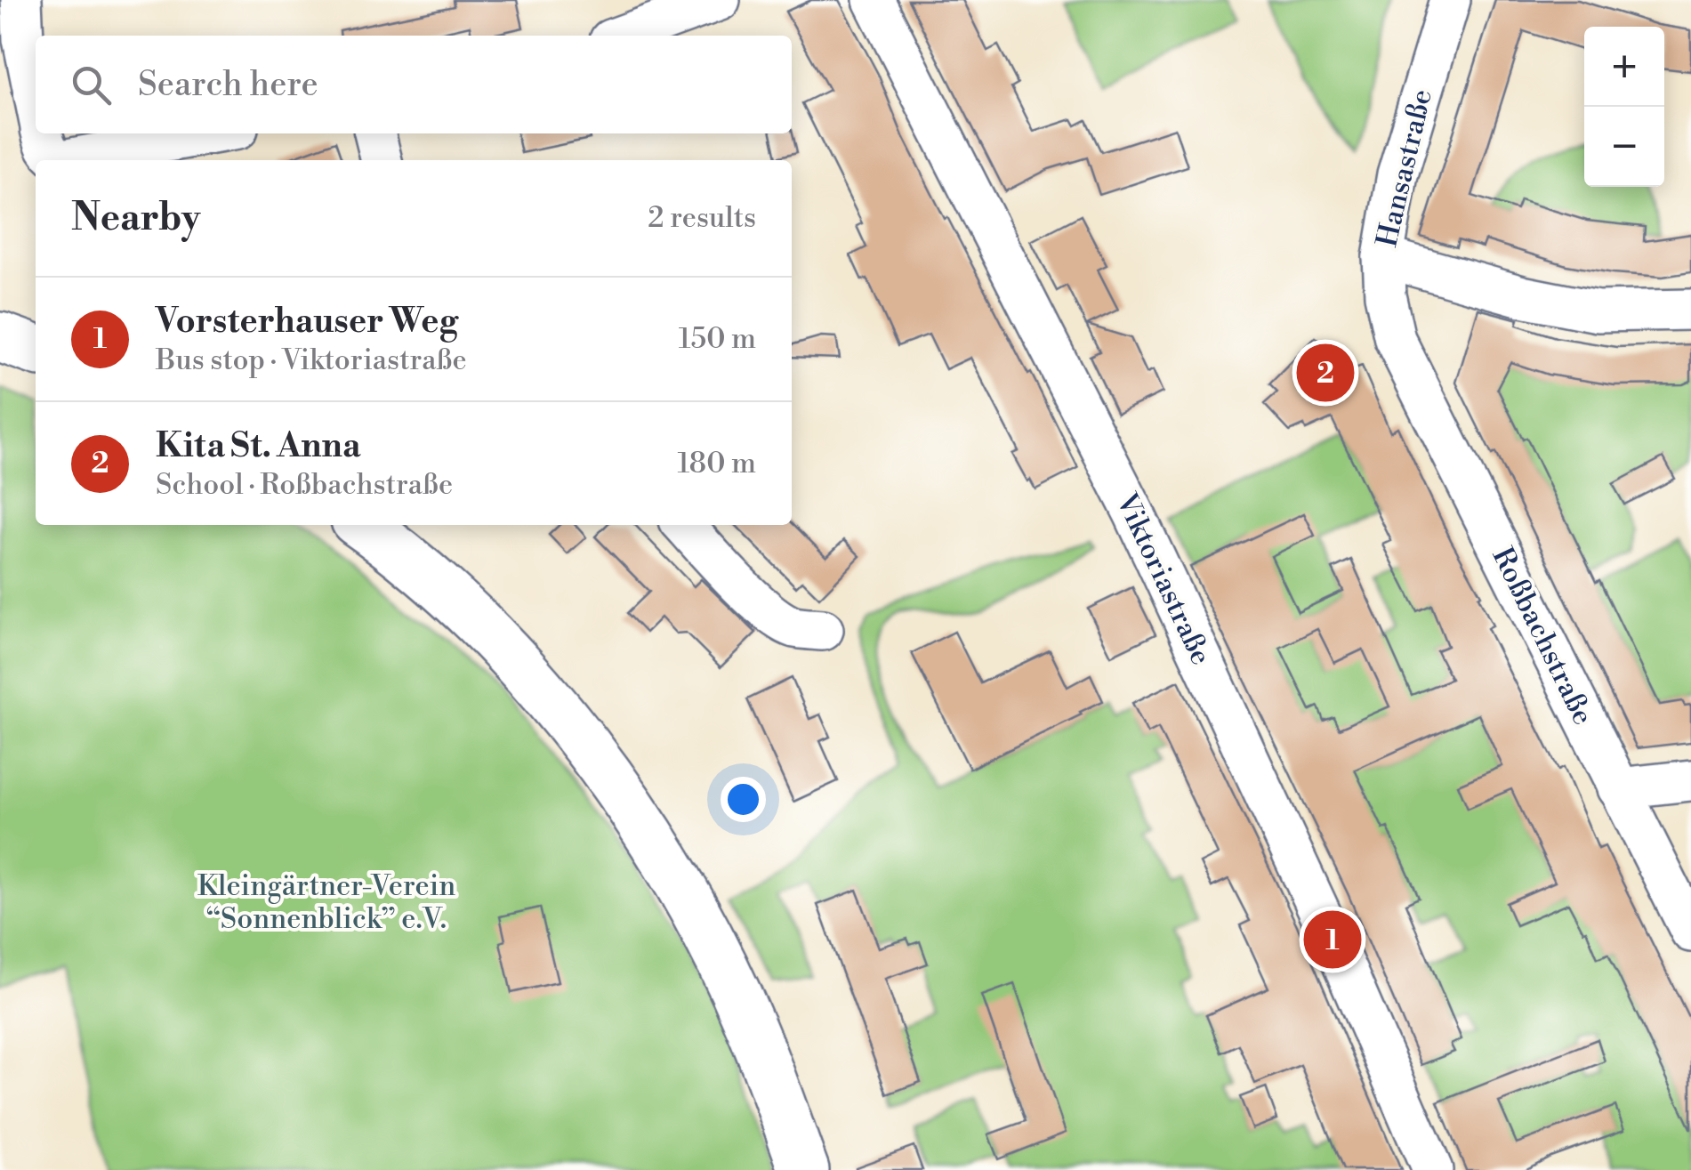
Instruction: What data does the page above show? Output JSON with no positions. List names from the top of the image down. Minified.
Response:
{"streets":{"street":["Hansastraße","Viktoriastraße","Roßbachstraße"]},"crossings":[["Hansastraße","Roßbachstraße"]],"parks":["Kleingärtner-Verein “Sonnenblick” e.V."],"page":{"map_buttons":["+","−"],"search":"Search here","heading":["Nearby","2 results"],"list":[{"mark":"1","name":"Vorsterhauser Weg","note":"Bus stop · Viktoriastraße","value":"150 m"},{"mark":"2","name":"Kita St. Anna","note":"School · Roßbachstraße","value":"180 m"}],"pins":["2","1"]}}
